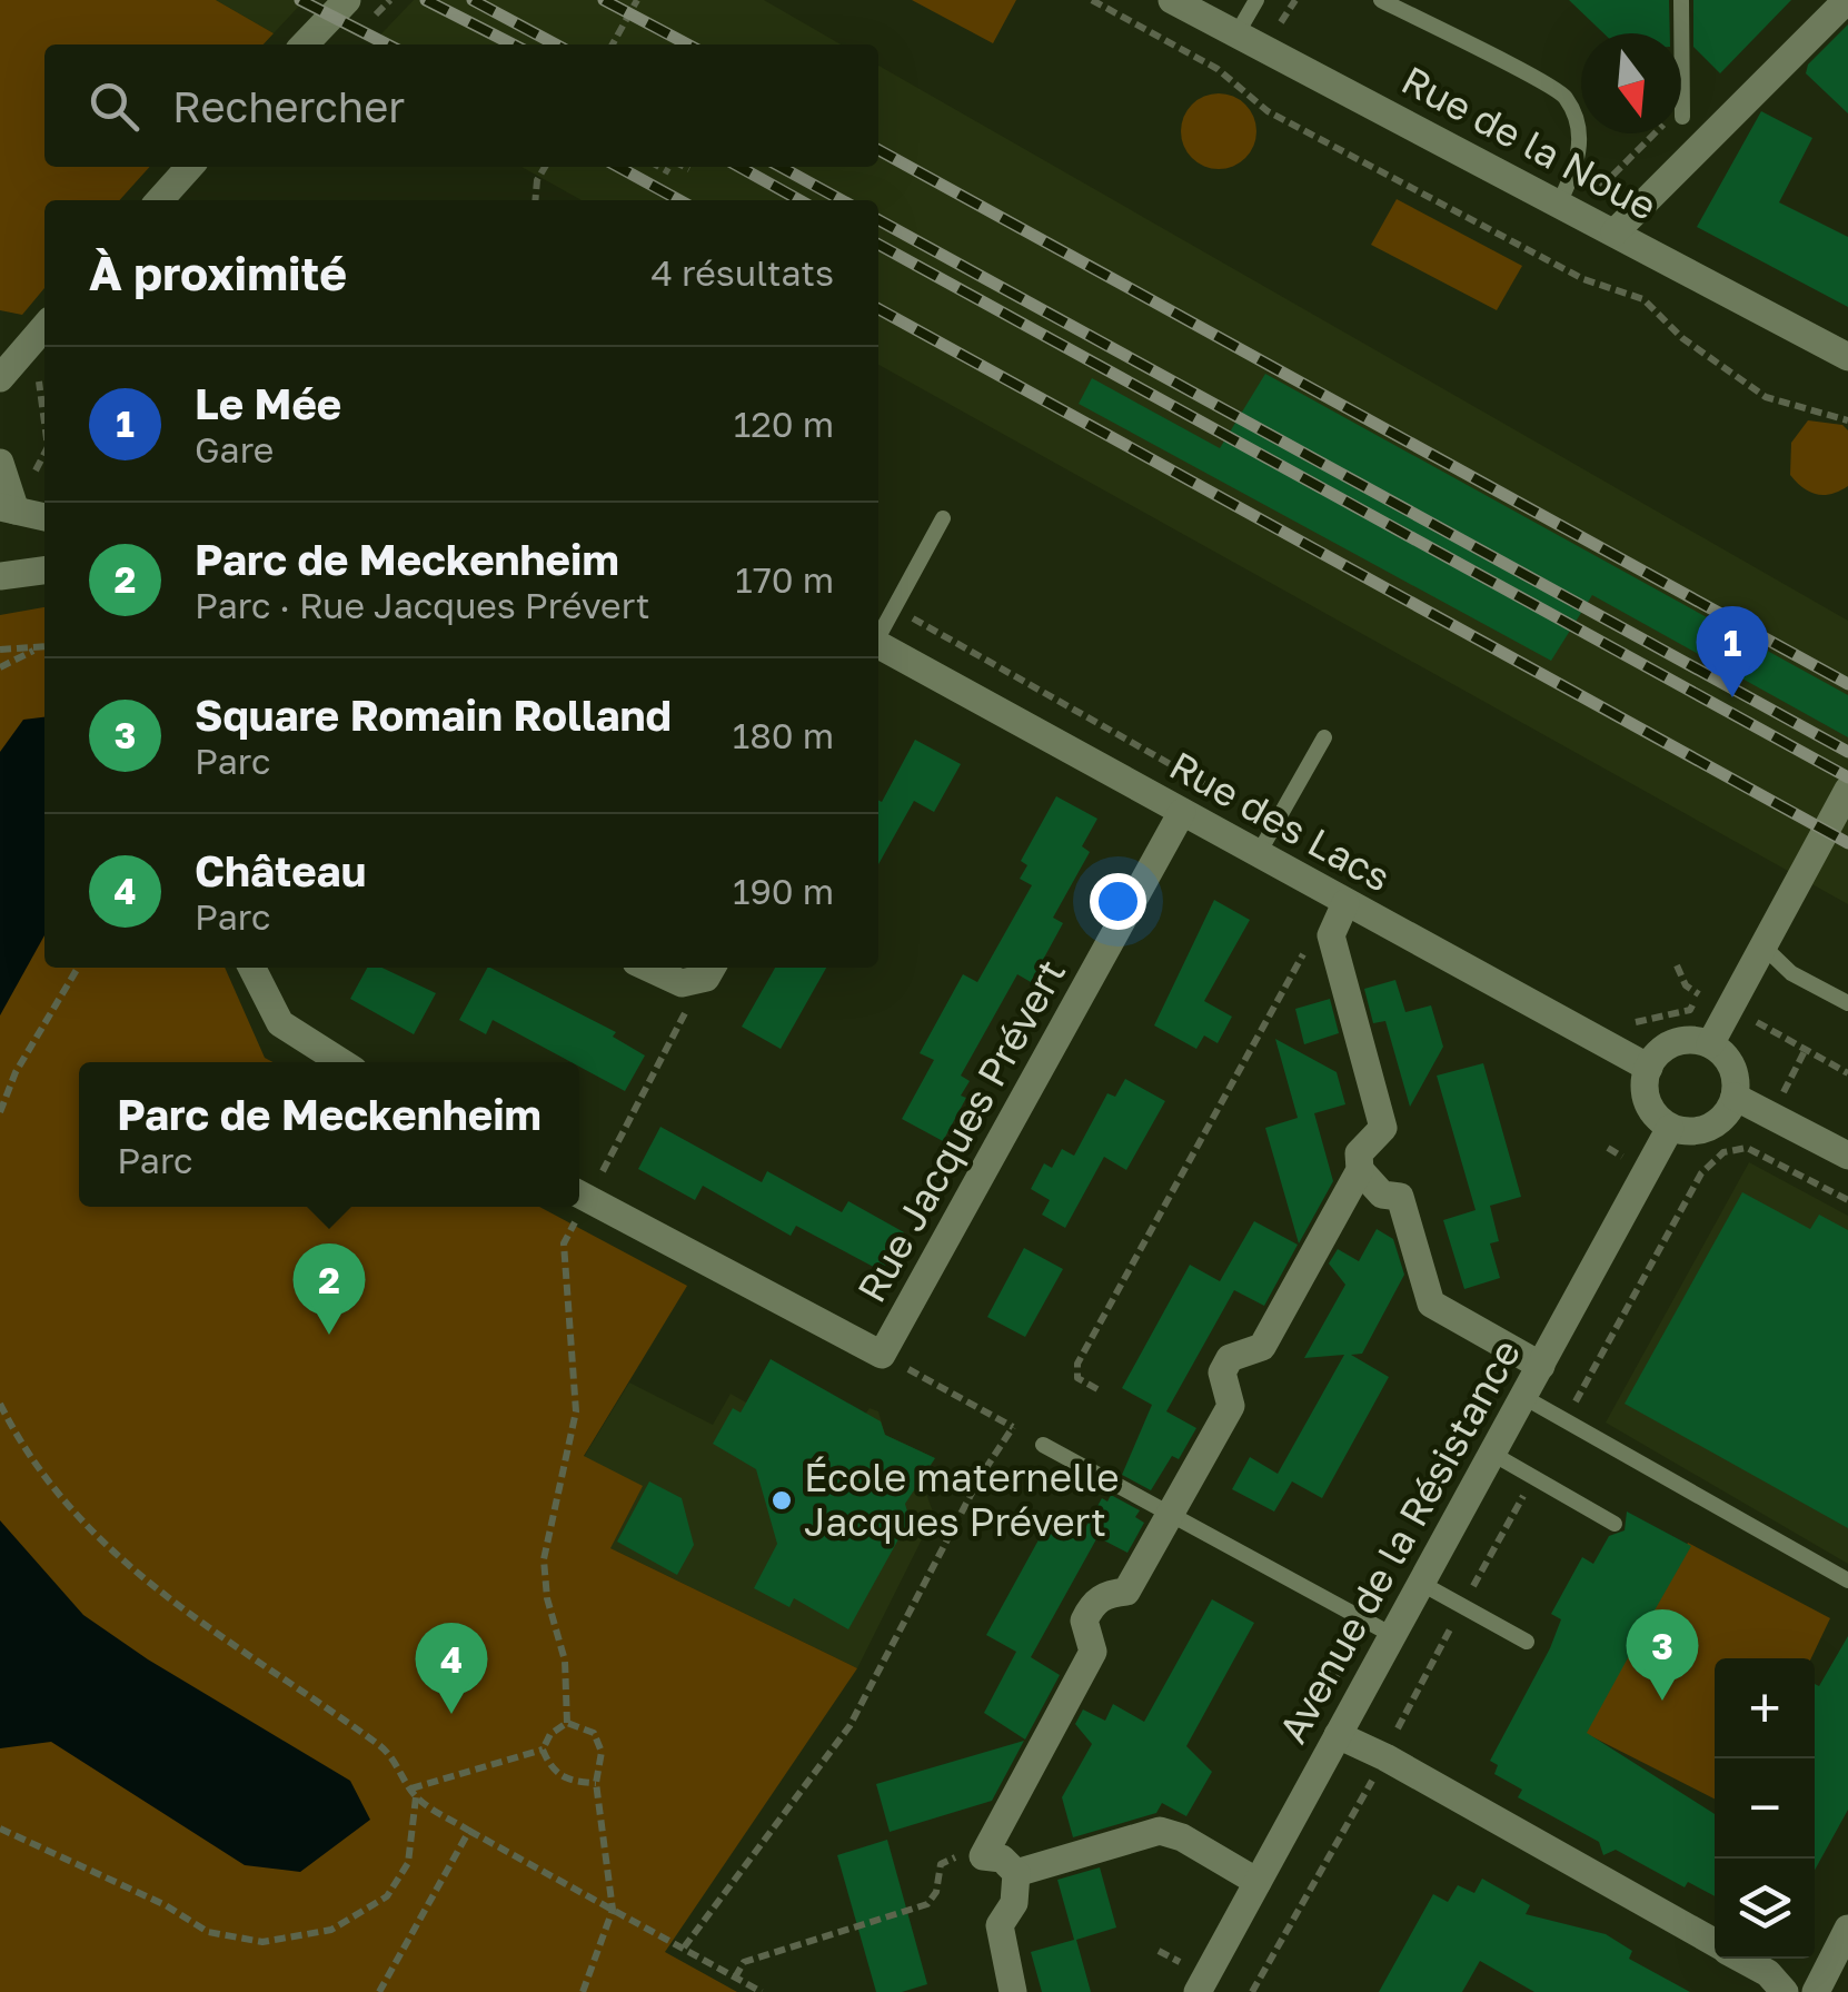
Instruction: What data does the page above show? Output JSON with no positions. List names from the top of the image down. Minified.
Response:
{"streets":{"street":["Rue de la Noue","Rue des Lacs","Rue Jacques Prévert","Avenue de la Résistance"]},"crossings":[["Rue des Lacs","Rue Jacques Prévert"],["Rue des Lacs","Avenue de la Résistance"]],"places":["École maternelle Jacques Prévert"],"north":"bottom","page":{"search":"Rechercher","heading":["À proximité","4 résultats"],"list":[{"mark":"1","name":"Le Mée","note":"Gare","value":"120 m"},{"mark":"2","name":"Parc de Meckenheim","note":"Parc · Rue Jacques Prévert","value":"170 m"},{"mark":"3","name":"Square Romain Rolland","note":"Parc","value":"180 m"},{"mark":"4","name":"Château","note":"Parc","value":"190 m"}],"pins":["1","2","3","4"],"popup":["Parc de Meckenheim","Parc"],"map_buttons":["+","−"]}}
